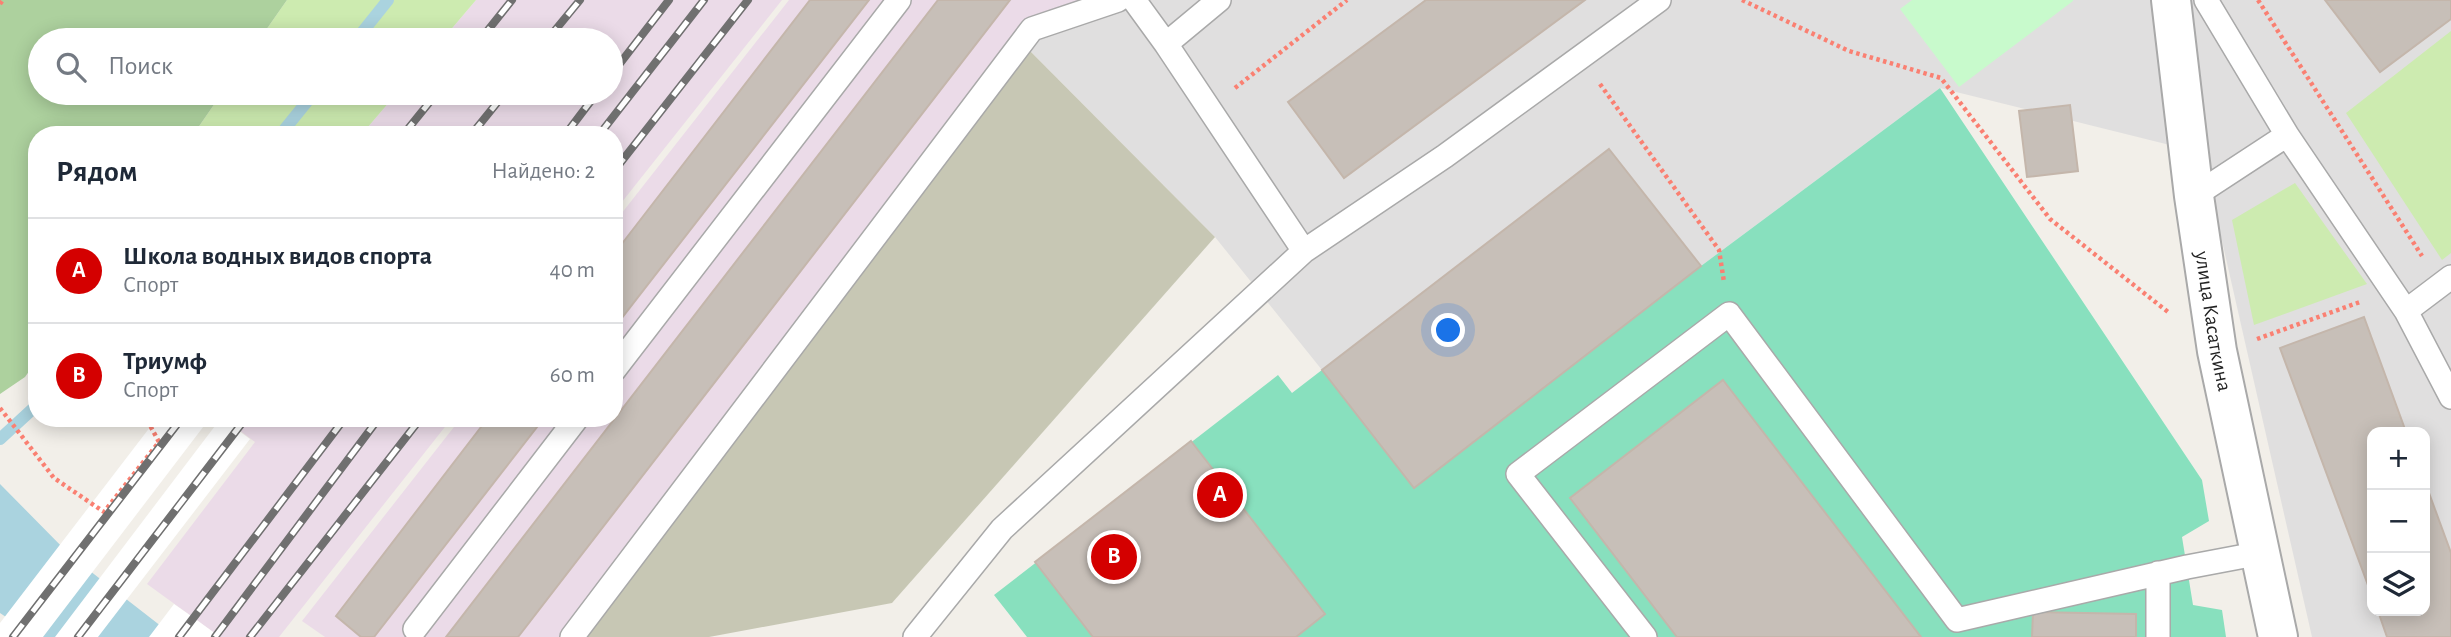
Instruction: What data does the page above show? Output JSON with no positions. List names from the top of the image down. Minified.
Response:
{"streets":{"street":["улица Касаткина"]},"page":{"search":"Поиск","heading":["Рядом","Найдено: 2"],"list":[{"mark":"A","name":"Школа водных видов спорта","note":"Спорт","value":"40 m"},{"mark":"B","name":"Триумф","note":"Спорт","value":"60 m"}],"map_buttons":["+","−"],"pins":["A","B"]}}
